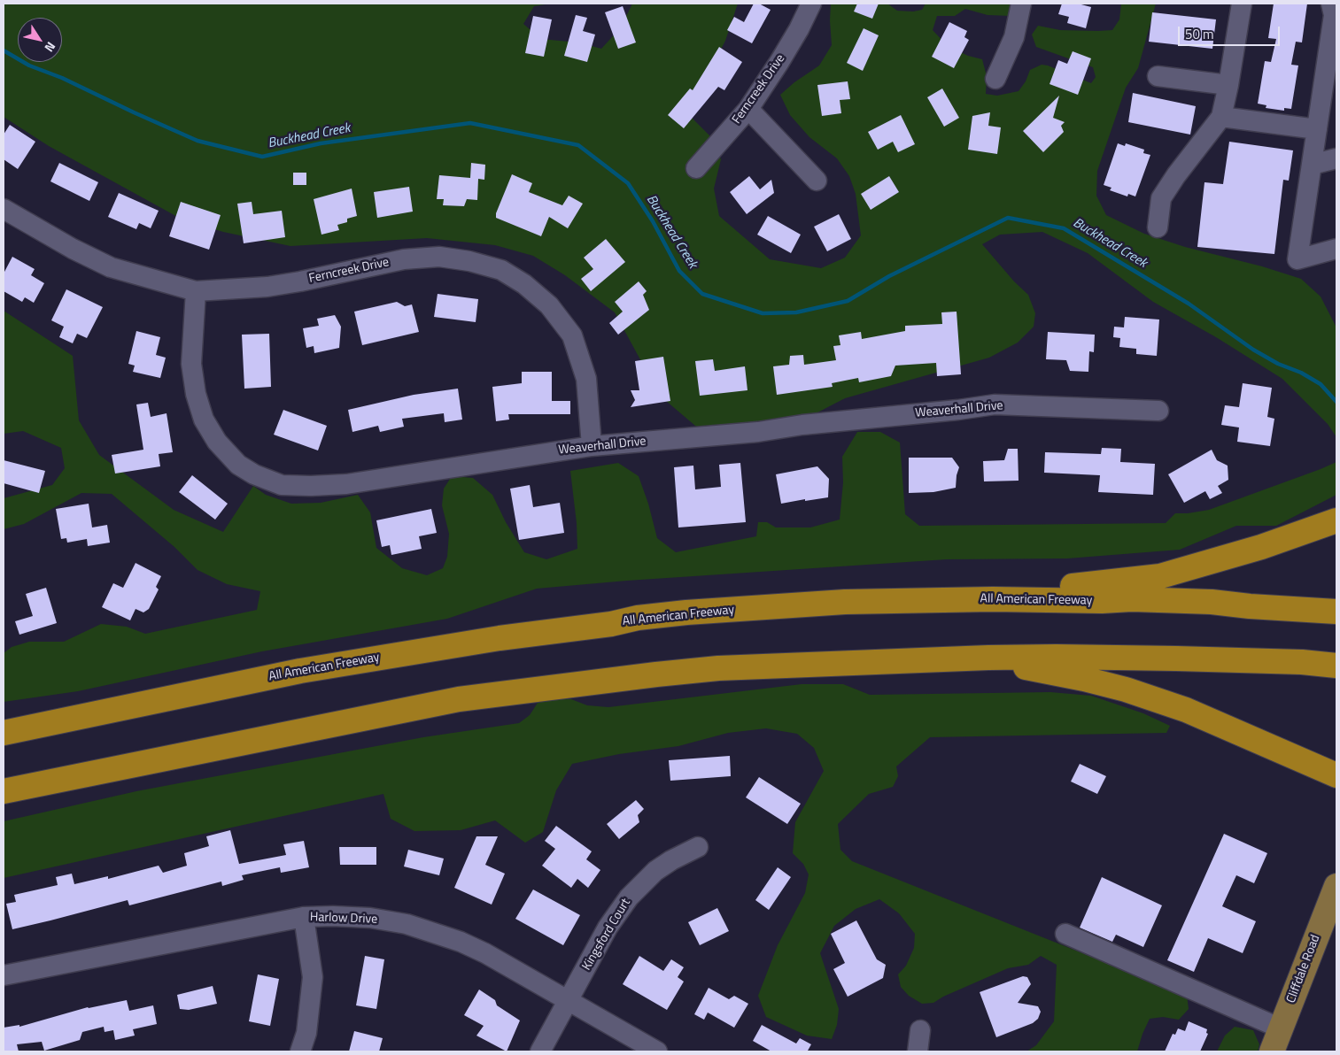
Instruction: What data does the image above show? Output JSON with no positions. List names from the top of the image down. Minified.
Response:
{"streets":{"highway":["All American Freeway"],"main road":["Cliffdale Road"],"street":["Ferncreek Drive","Weaverhall Drive","Harlow Drive","Kingsford Court"]},"crossings":[["Ferncreek Drive","Weaverhall Drive"],["Harlow Drive","Kingsford Court"]],"water":["Buckhead Creek"],"scale_bar":"50 m","north":"bottom right"}
